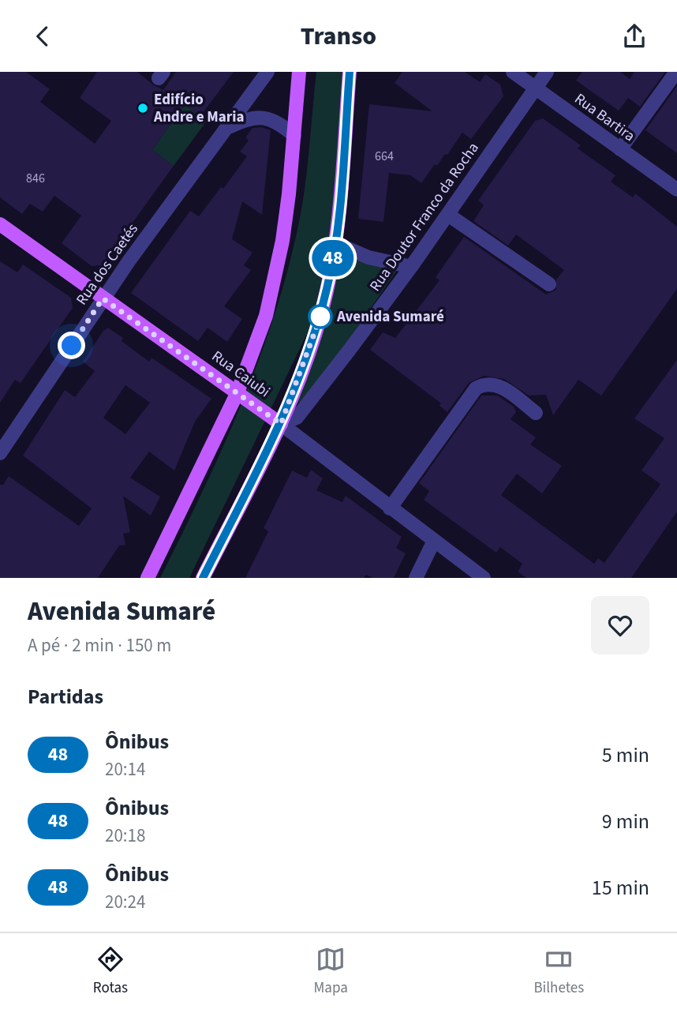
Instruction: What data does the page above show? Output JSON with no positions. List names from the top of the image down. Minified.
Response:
{"streets":{"main road":["Rua Caiubi"],"street":["Rua Bartira","Rua Doutor Franco da Rocha","Rua dos Caetés"]},"crossings":[["Rua Bartira","Rua Doutor Franco da Rocha"],["Rua Doutor Franco da Rocha","Rua Caiubi"],["Rua dos Caetés","Rua Caiubi"]],"places":["Edifício Andre e Maria","Avenida Sumaré"],"lines":["bus line 48"],"house_numbers":["664","846"],"page":{"header":"Transo","on_map":"48","heading":[["Avenida Sumaré","A pé · 2 min · 150 m"],"Partidas"],"list":[{"mark":"48","name":"Ônibus","note":"20:14","value":"5 min"},{"mark":"48","name":"Ônibus","note":"20:18","value":"9 min"},{"mark":"48","name":"Ônibus","note":"20:24","value":"15 min"}],"tabs":["Rotas","Mapa","Bilhetes"]}}
